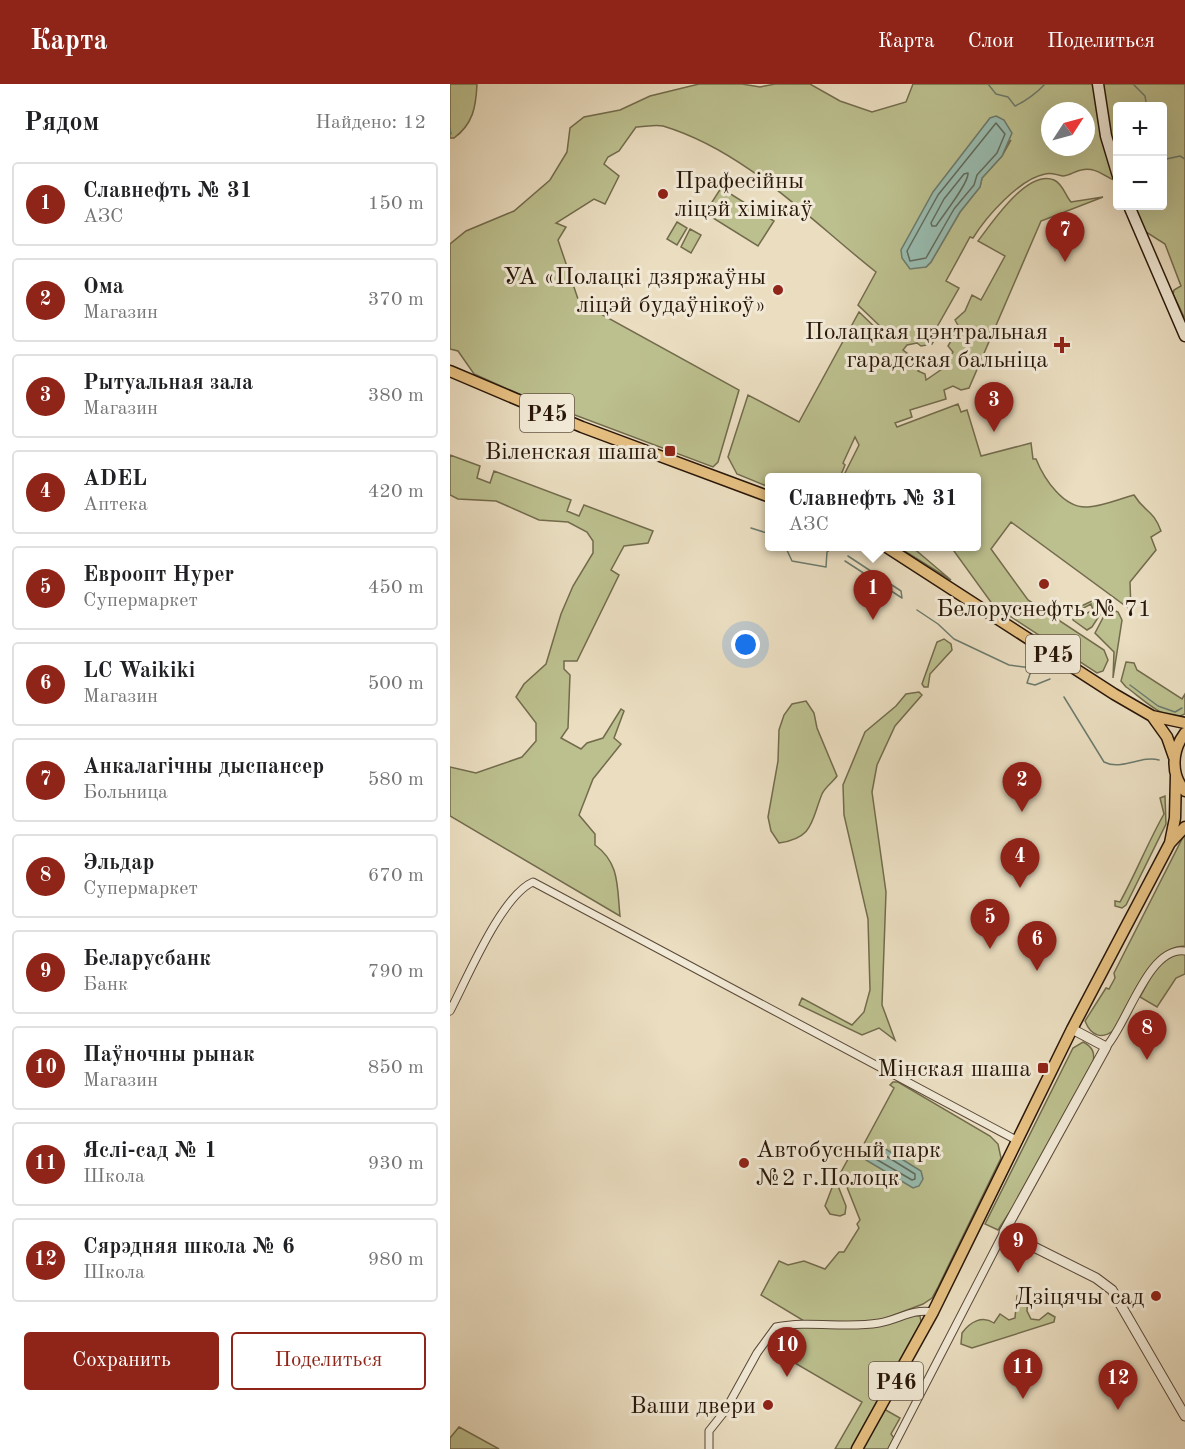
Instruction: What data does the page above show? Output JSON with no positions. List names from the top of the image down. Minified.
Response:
{"streets":{"main road":["Р45","Р46"]},"crossings":[["Р45","Р46"]],"places":{"other":["Прафесійны ліцэй хімікаў","УА «Полацкі дзяржаўны ліцэй будаўнікоў»","Белоруснефть № 71","Автобусный парк №2 г.Полоцк","Дзіцячы сад","Ваши двери"],"health":["Полацкая цэнтральная гарадская бальніца"],"transit":["Віленская шаша","Мінская шаша"]},"north":"top right","page":{"header":"Карта","nav":["Карта","Слои","Поделиться"],"heading":["Рядом","Найдено: 12"],"map_buttons":["+","−"],"list":[{"mark":"1","name":"Славнефть № 31","note":"АЗС","value":"150 m"},{"mark":"2","name":"Ома","note":"Магазин","value":"370 m"},{"mark":"3","name":"Рытуальная зала","note":"Магазин","value":"380 m"},{"mark":"4","name":"ADEL","note":"Аптека","value":"420 m"},{"mark":"5","name":"Евроопт Hyper","note":"Супермаркет","value":"450 m"},{"mark":"6","name":"LC Waikiki","note":"Магазин","value":"500 m"},{"mark":"7","name":"Анкалагічны дыспансер","note":"Больница","value":"580 m"},{"mark":"8","name":"Эльдар","note":"Супермаркет","value":"670 m"},{"mark":"9","name":"Беларусбанк","note":"Банк","value":"790 m"},{"mark":"10","name":"Паўночны рынак","note":"Магазин","value":"850 m"},{"mark":"11","name":"Яслі-сад № 1","note":"Школа","value":"930 m"},{"mark":"12","name":"Сярэдняя школа № 6","note":"Школа","value":"980 m"}],"pins":["7","3","1","2","4","5","6","8","9","10","11","12"],"popup":["Славнефть № 31","АЗС"],"buttons":["Сохранить","Поделиться"]}}
